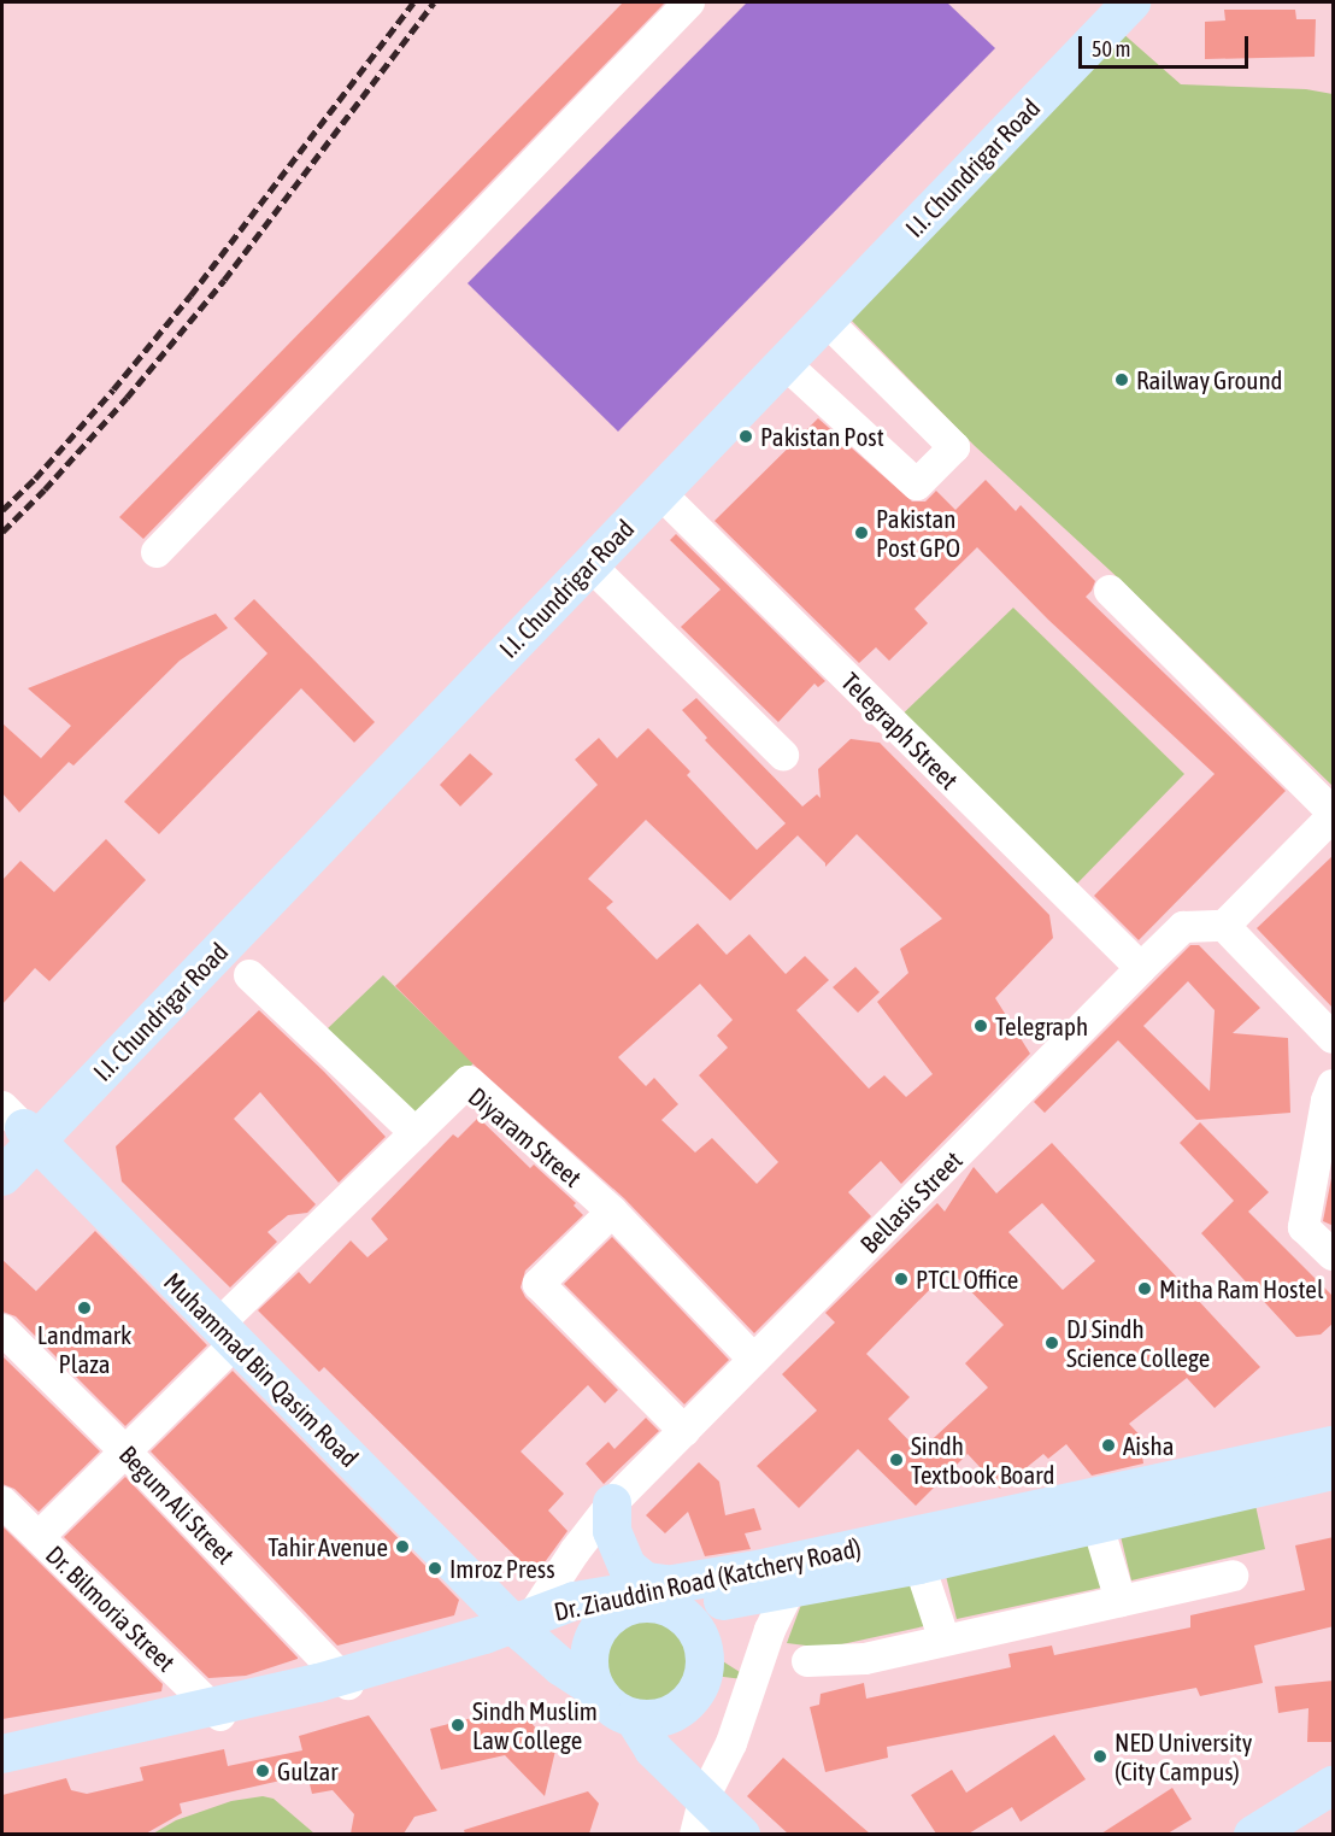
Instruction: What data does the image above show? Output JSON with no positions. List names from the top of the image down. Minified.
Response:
{"streets":{"main road":["I.I. Chundrigar Road","Muhammad Bin Qasim Road","Dr. Ziauddin Road (Katchery Road)"],"street":["Telegraph Street","Diyaram Street","Bellasis Street","Begum Ali Street","Dr. Bilmoria Street"]},"crossings":[["I.I. Chundrigar Road","Telegraph Street"],["I.I. Chundrigar Road","Muhammad Bin Qasim Road"],["Telegraph Street","Bellasis Street"],["Diyaram Street","Muhammad Bin Qasim Road"],["Diyaram Street","Begum Ali Street"],["Diyaram Street","Dr. Bilmoria Street"],["Bellasis Street","Muhammad Bin Qasim Road"],["Bellasis Street","Dr. Ziauddin Road (Katchery Road)"],["Muhammad Bin Qasim Road","Dr. Ziauddin Road (Katchery Road)"],["Begum Ali Street","Dr. Ziauddin Road (Katchery Road)"],["Dr. Ziauddin Road (Katchery Road)","Dr. Bilmoria Street"]],"places":["Railway Ground","Pakistan Post","Pakistan Post GPO","Telegraph","PTCL Office","Mitha Ram Hostel","Landmark Plaza","DJ Sindh Science College","Aisha","Sindh Textbook Board","Tahir Avenue","Imroz Press","Sindh Muslim Law College","NED University (City Campus)","Gulzar"],"scale_bar":"50 m"}
